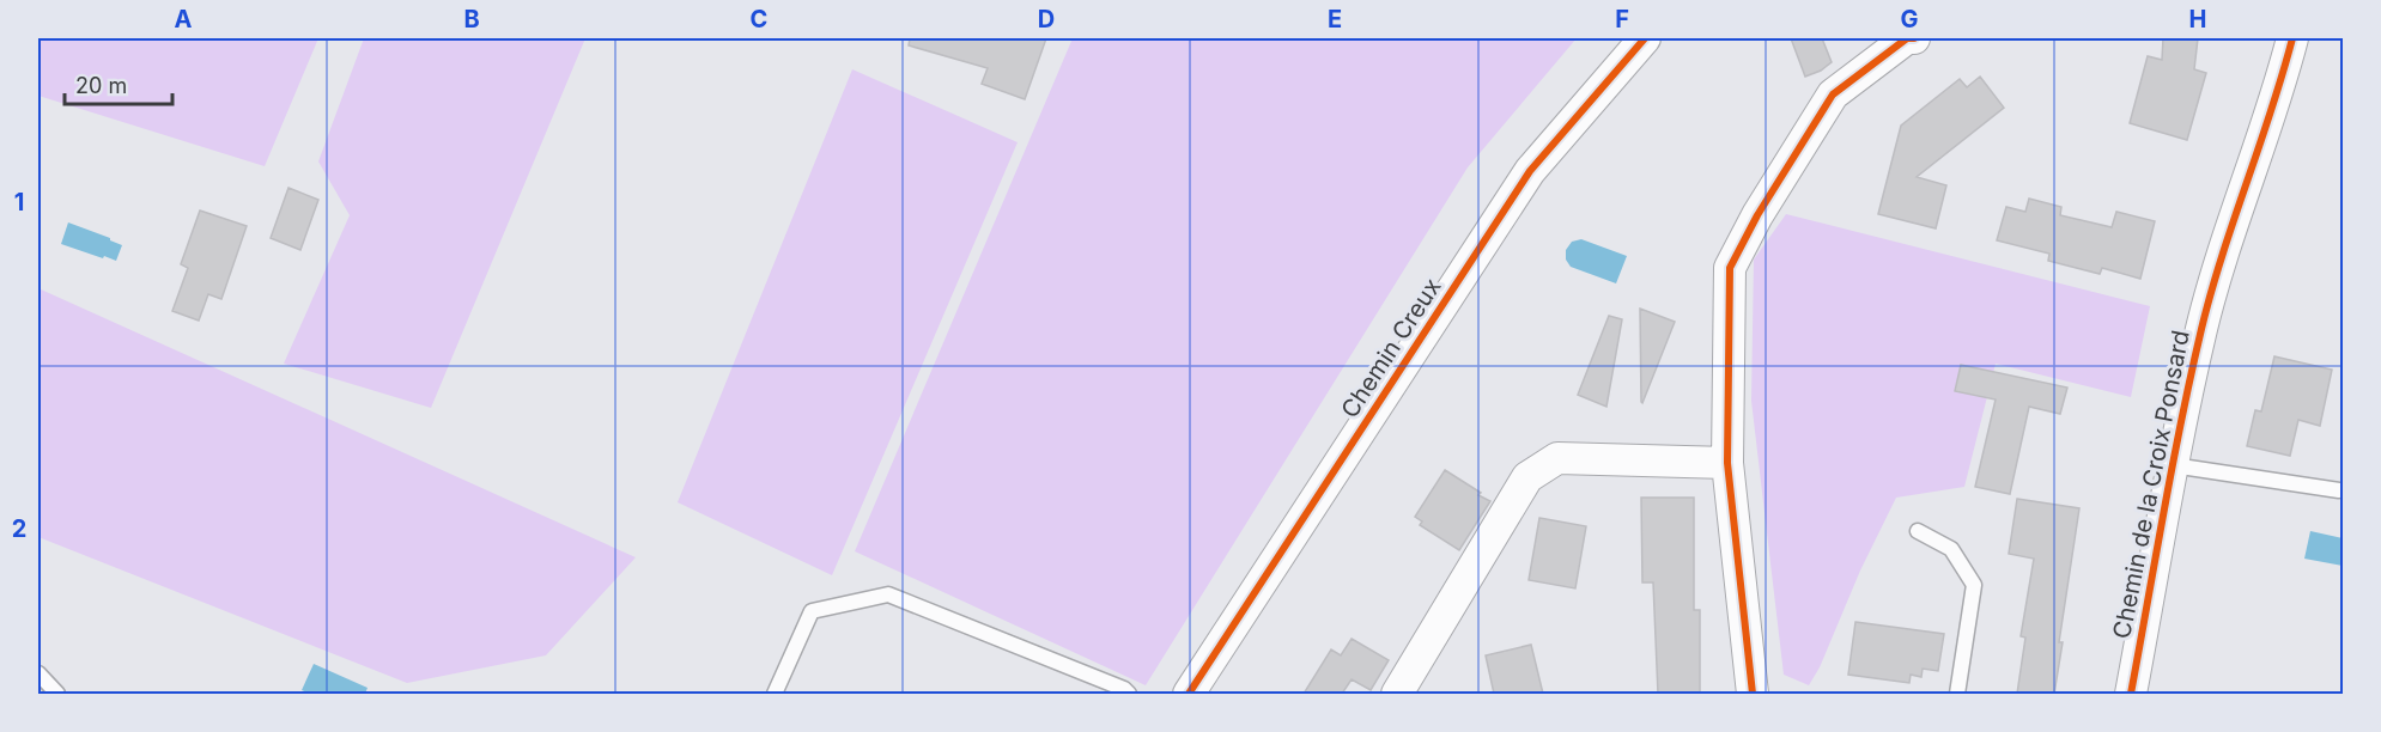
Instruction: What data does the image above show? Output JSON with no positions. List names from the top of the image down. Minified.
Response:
{"streets":{"street":["Chemin Creux","Chemin de la Croix Ponsard"]},"scale_bar":"20 m","grid":{"columns":["A","B","C","D","E","F","G","H"],"rows":["1","2"]}}
